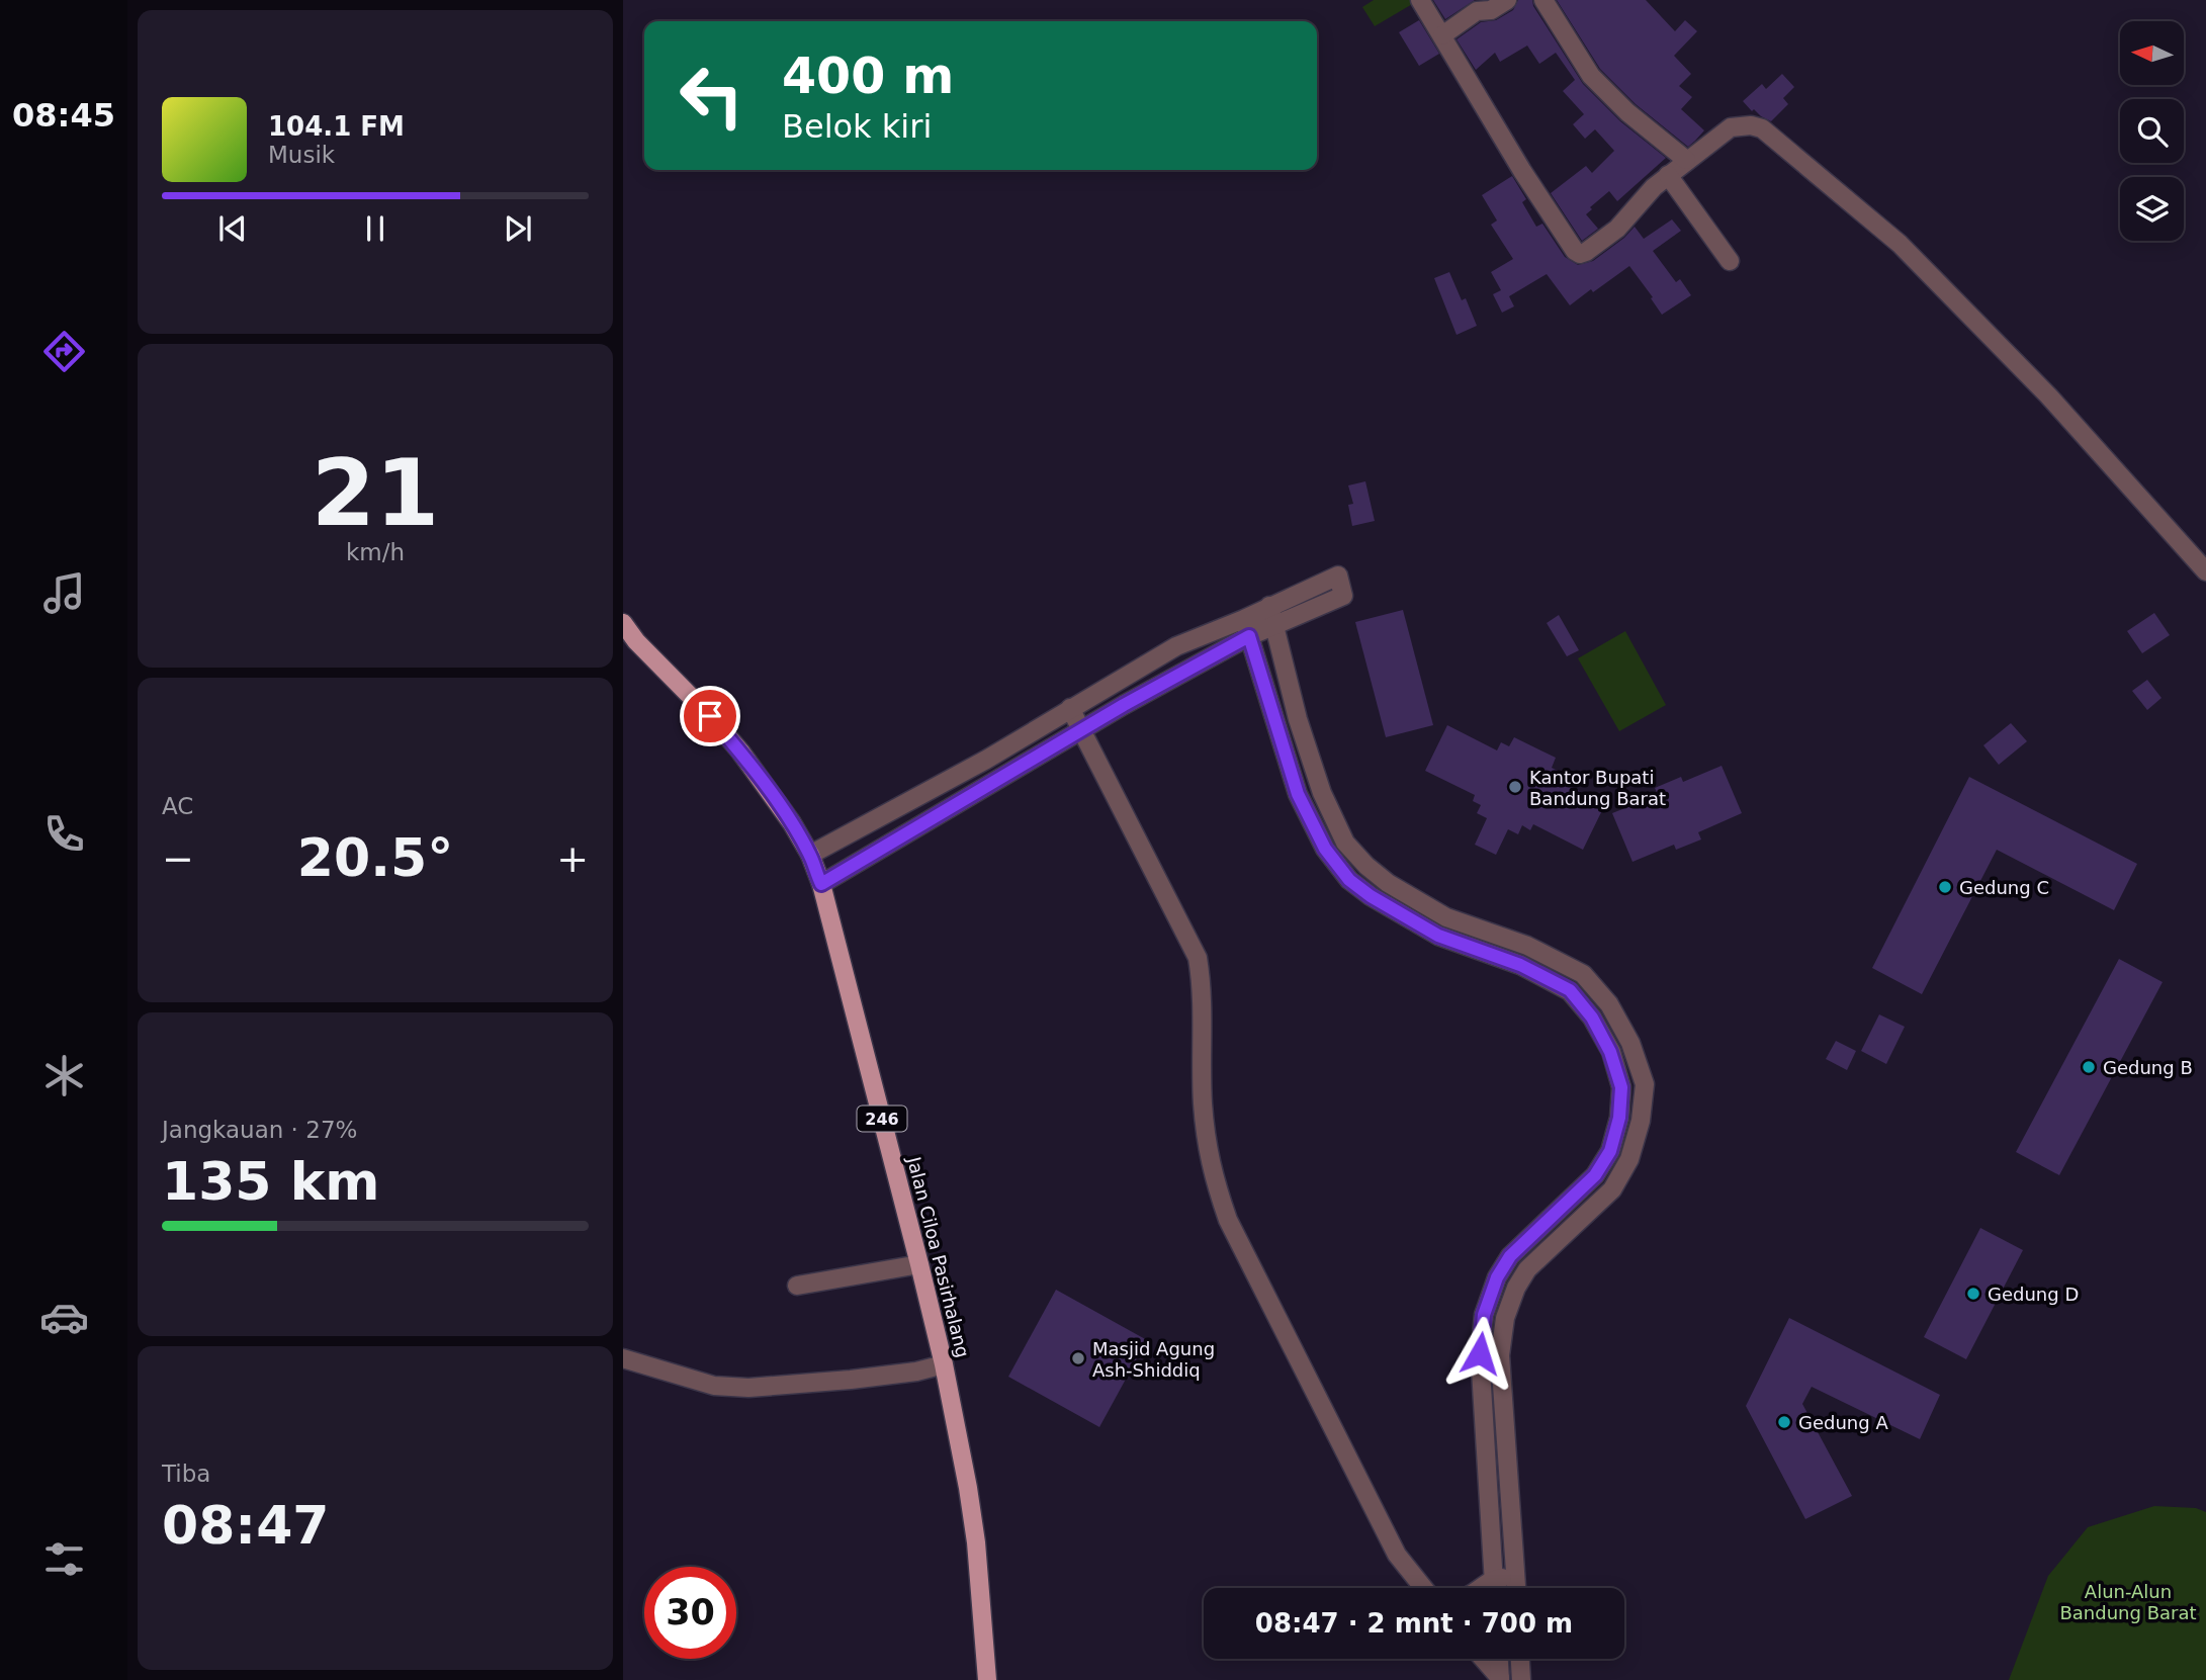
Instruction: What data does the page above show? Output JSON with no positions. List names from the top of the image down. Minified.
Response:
{"streets":{"main road":["246","Jalan Ciloa Pasirhalang"]},"parks":["Alun-Alun Bandung Barat"],"places":["Kantor Bupati Bandung Barat","Gedung C","Gedung B","Gedung D","Masjid Agung Ash-Shiddiq","Gedung A"],"north":"left","page":{"tabs":"08:45","turn":["400 m","Belok kiri"],"song":["104.1 FM","Musik"],"tile":[["21","km/h"],"AC",["Jangkauan · 27%","135 km"],["Tiba","08:47"]],"heat":["−","20.5°","+"],"limit":"30","trip":"08:47 · 2 mnt · 700 m"}}
